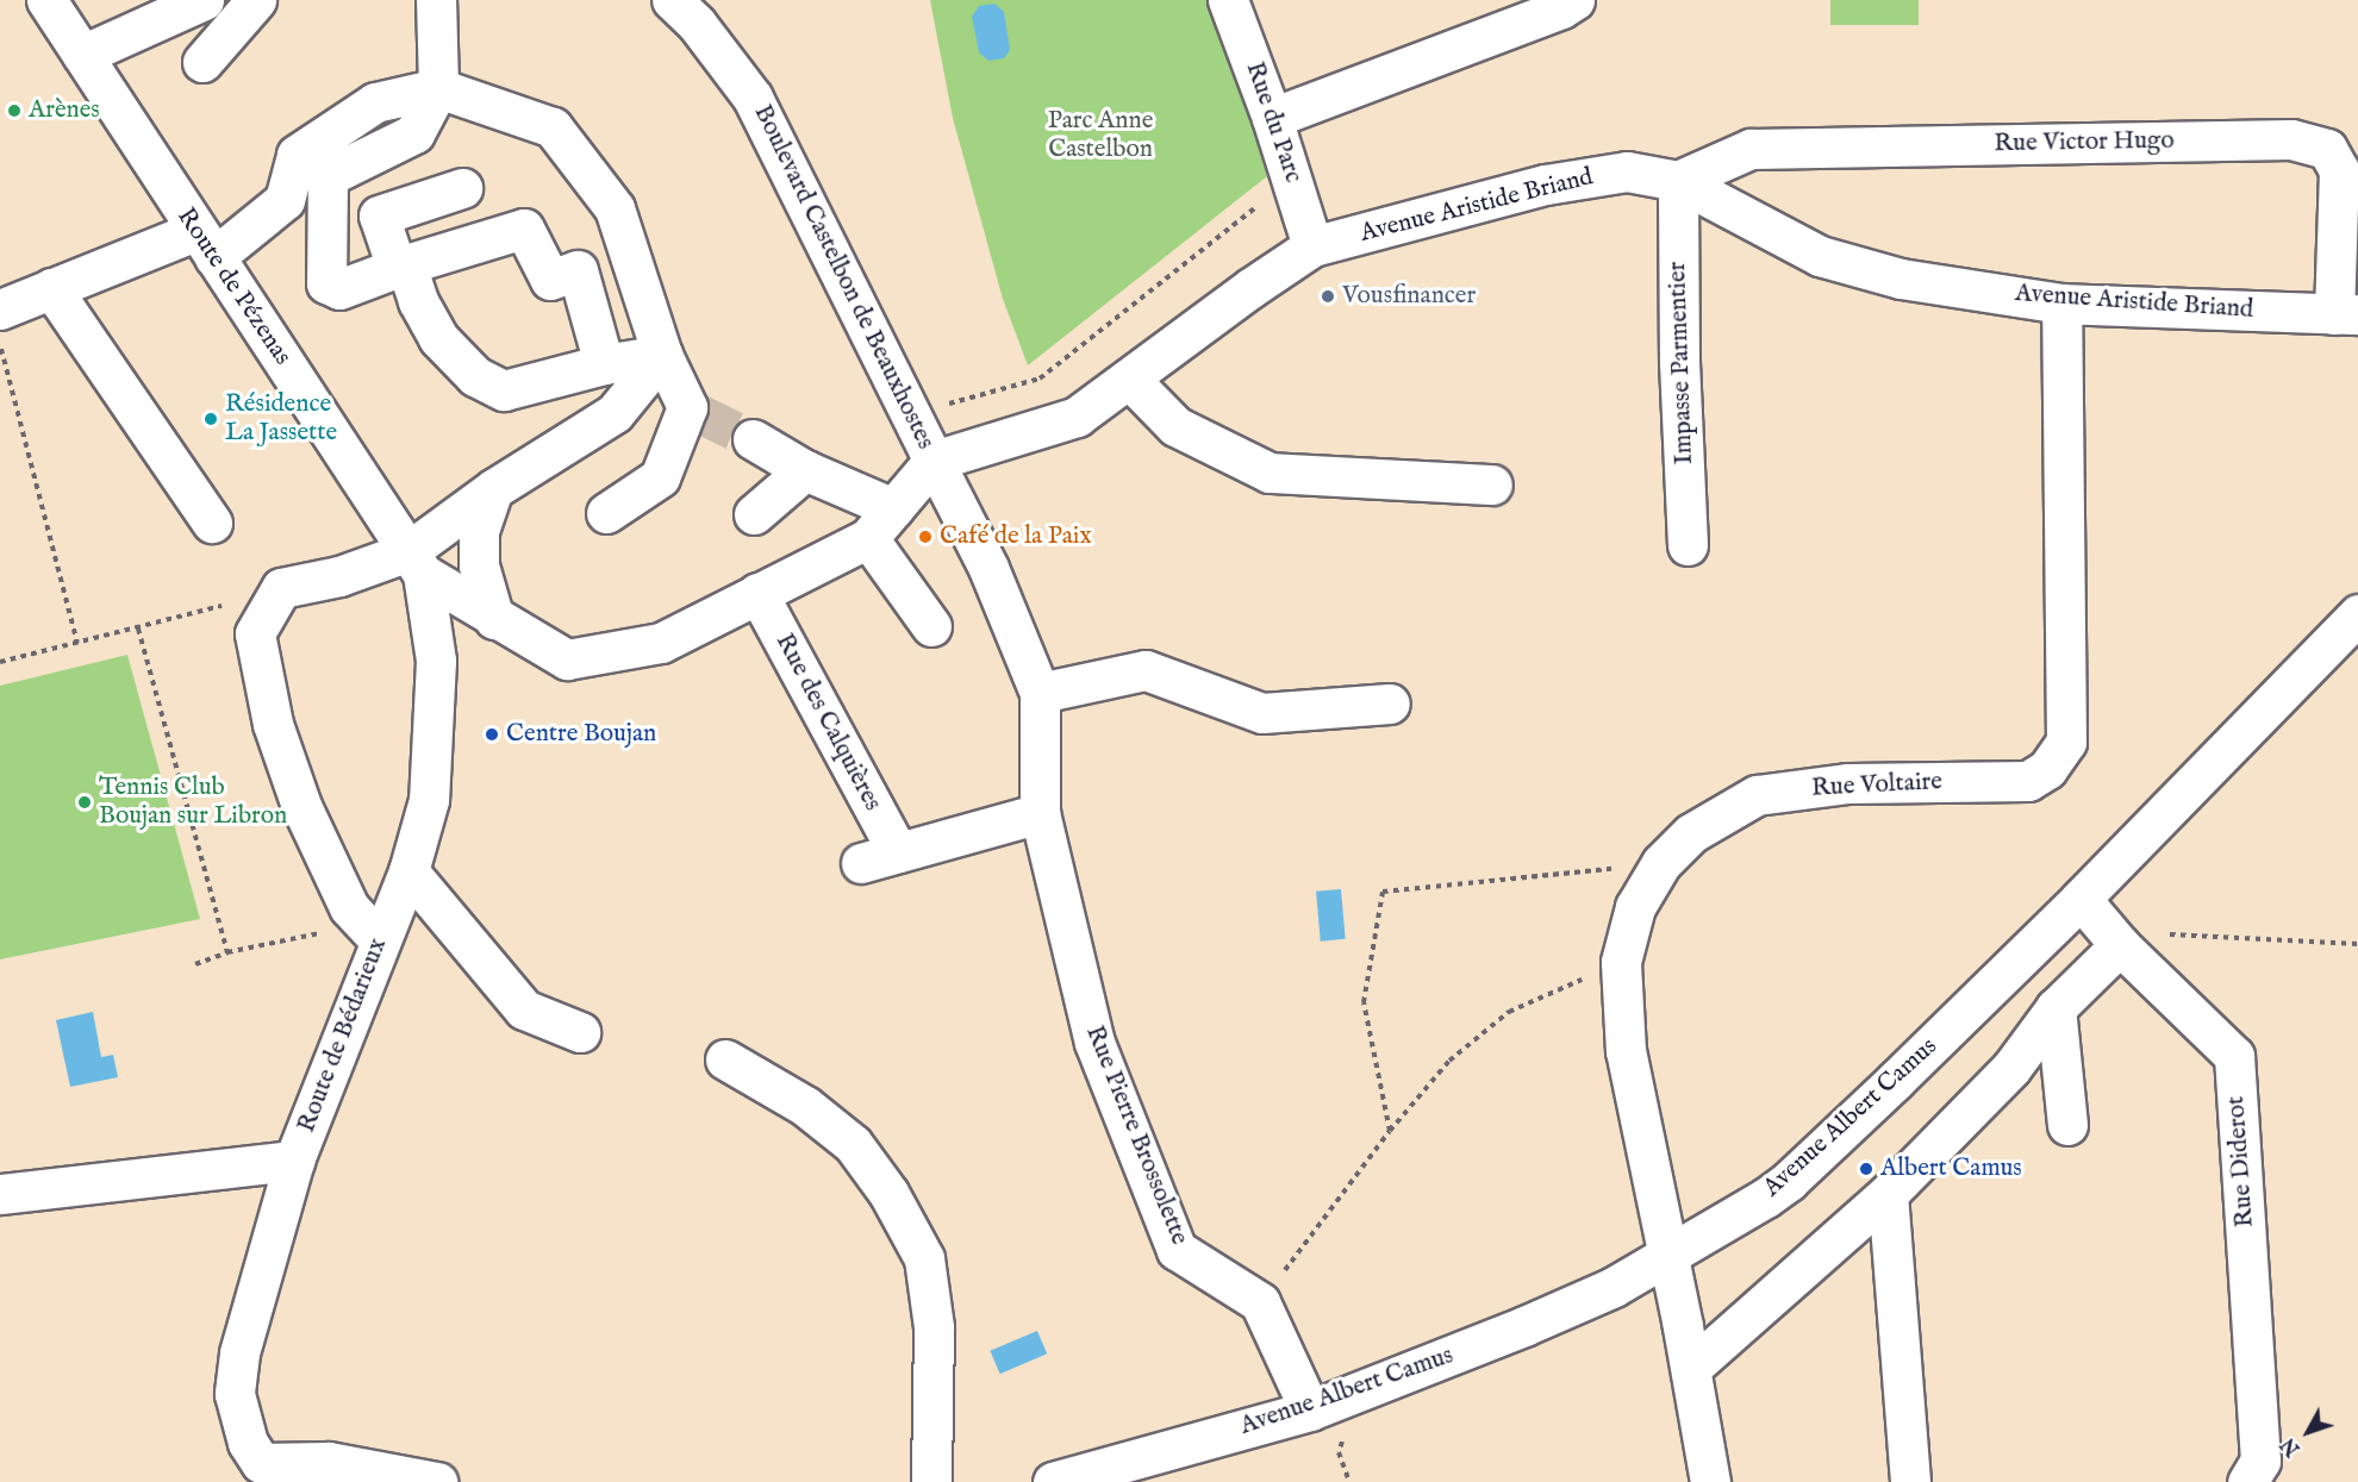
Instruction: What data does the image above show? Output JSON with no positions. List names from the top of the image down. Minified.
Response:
{"streets":{"street":["Rue du Parc","Rue Victor Hugo","Avenue Aristide Briand","Boulevard Castelbon de Beauxhostes","Route de Pézenas","Impasse Parmentier","Rue des Calquières","Rue Voltaire","Route de Bédarieux","Avenue Albert Camus","Rue Pierre Brossolette","Rue Diderot"]},"crossings":[["Rue du Parc","Avenue Aristide Briand"],["Rue Victor Hugo","Avenue Aristide Briand"],["Rue Victor Hugo","Impasse Parmentier"],["Avenue Aristide Briand","Boulevard Castelbon de Beauxhostes"],["Avenue Aristide Briand","Impasse Parmentier"],["Avenue Aristide Briand","Rue Voltaire"],["Avenue Aristide Briand","Rue Pierre Brossolette"],["Boulevard Castelbon de Beauxhostes","Route de Pézenas"],["Boulevard Castelbon de Beauxhostes","Rue des Calquières"],["Boulevard Castelbon de Beauxhostes","Route de Bédarieux"],["Boulevard Castelbon de Beauxhostes","Rue Pierre Brossolette"],["Route de Pézenas","Route de Bédarieux"],["Rue des Calquières","Rue Pierre Brossolette"],["Rue Voltaire","Avenue Albert Camus"],["Avenue Albert Camus","Rue Diderot"]],"parks":["Parc Anne Castelbon"],"places":["Arènes","Vousfinancer","Résidence La Jassette","Café de la Paix","Centre Boujan","Tennis Club Boujan sur Libron","Albert Camus"],"north":"bottom left"}
